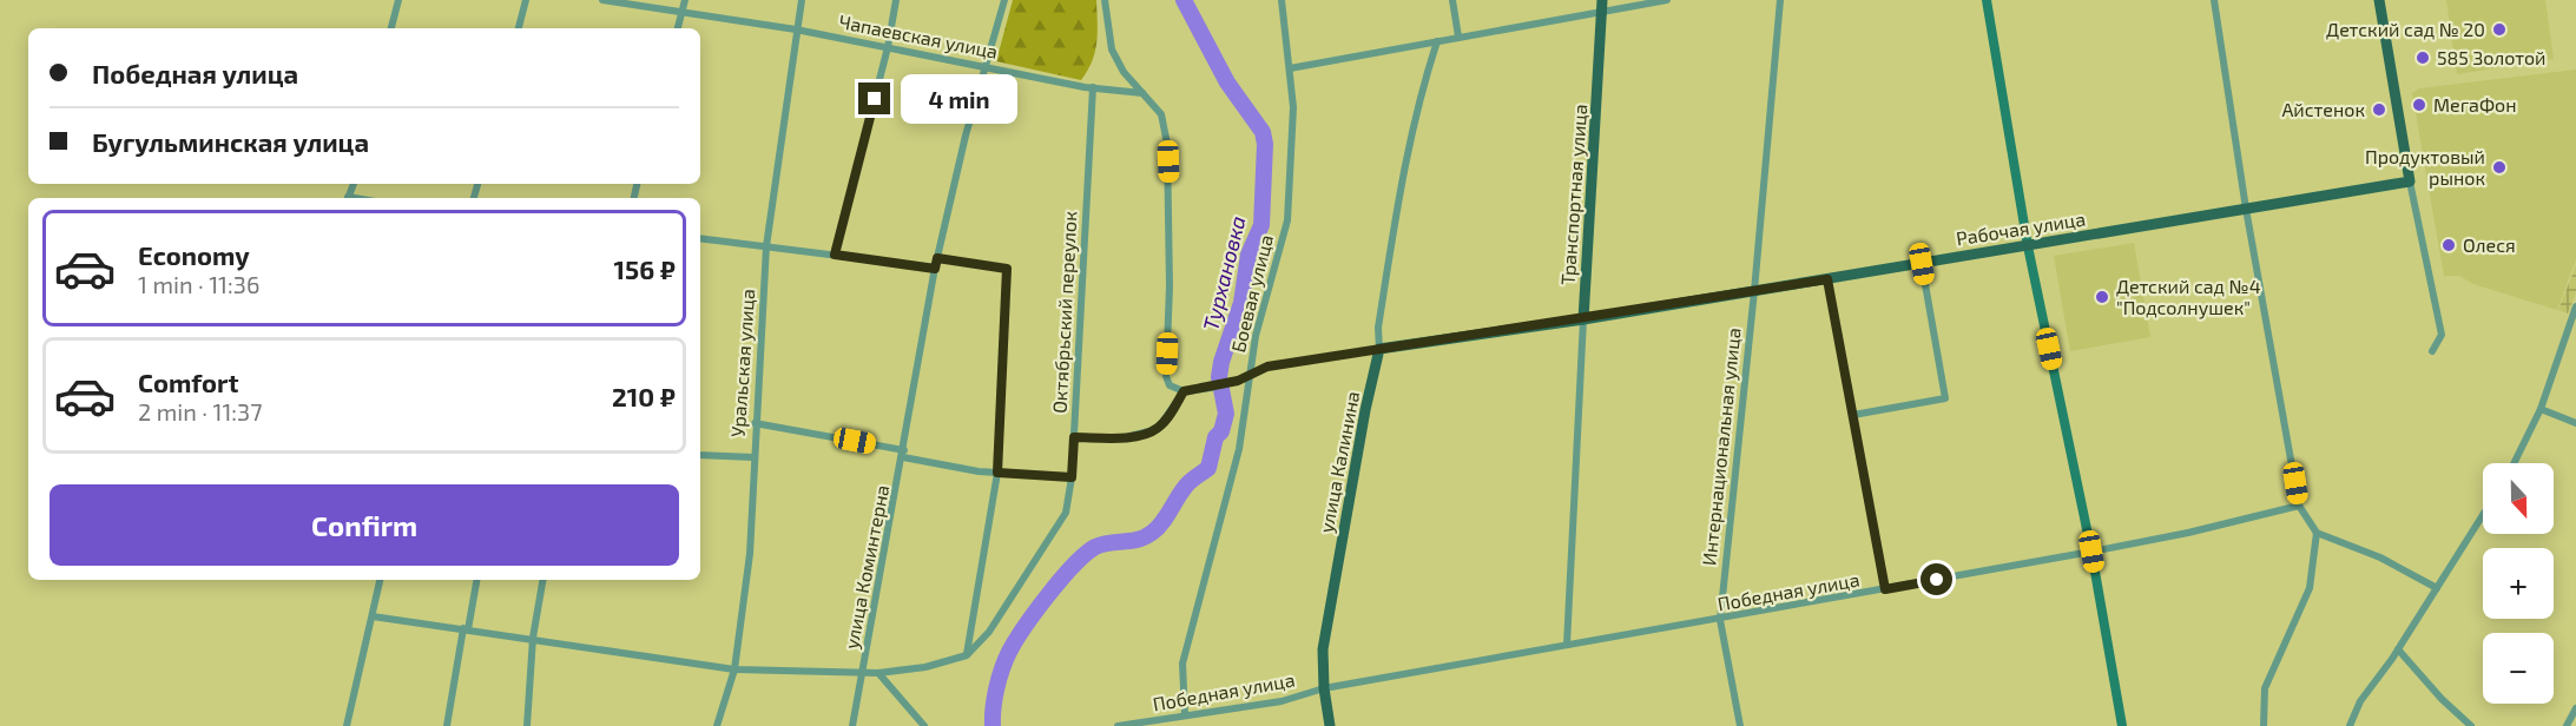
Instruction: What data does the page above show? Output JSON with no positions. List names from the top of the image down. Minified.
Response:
{"streets":{"main road":["Транспортная улица","Рабочая улица","улица Калинина"],"street":["Чапаевская улица","Боевая улица","Октябрьский переулок","Уральская улица","Интернациональная улица","улица Коминтерна","Победная улица"]},"crossings":[["Чапаевская улица","Октябрьский переулок"],["Чапаевская улица","Уральская улица"],["Чапаевская улица","улица Коминтерна"],["Транспортная улица","Рабочая улица"],["Транспортная улица","Победная улица"],["Рабочая улица","Боевая улица"],["Рабочая улица","Интернациональная улица"],["Рабочая улица","улица Калинина"],["Боевая улица","Победная улица"],["Интернациональная улица","Победная улица"],["улица Калинина","Победная улица"]],"water":["Турхановка"],"places":["Детский сад № 20","585 Золотой","МегаФон","Айстенок","Продуктовый рынок","Олеся","Детский сад №4 \"Подсолнушек\""],"north":"bottom","page":{"banner":["Победная улица","Бугульминская улица"],"bubble":"4 min","list":[{"name":"Economy","note":"1 min · 11:36","value":"156 ₽"},{"name":"Comfort","note":"2 min · 11:37","value":"210 ₽"}],"map_buttons":["+","−"],"buttons":"Confirm"}}
